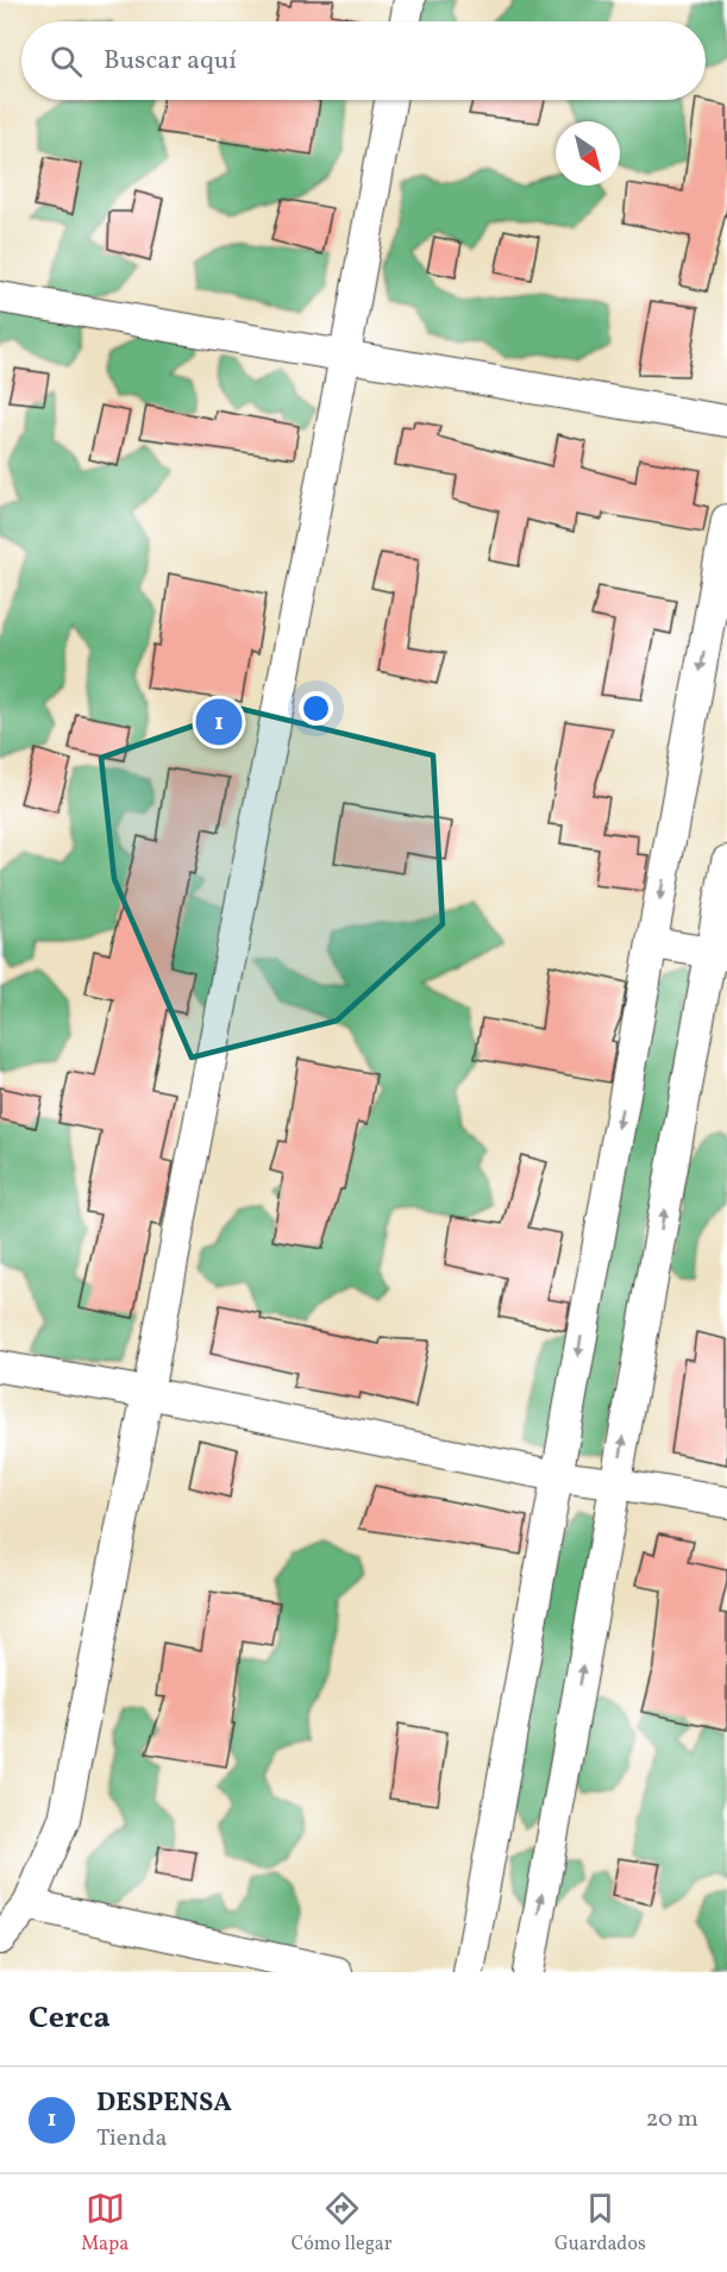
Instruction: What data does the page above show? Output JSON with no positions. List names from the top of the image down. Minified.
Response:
{"north":"bottom right","page":{"search":"Buscar aquí","pins":"1","heading":"Cerca","list":[{"mark":"1","name":"DESPENSA","note":"Tienda","value":"20 m"}],"nav":["Mapa","Cómo llegar","Guardados"]}}
